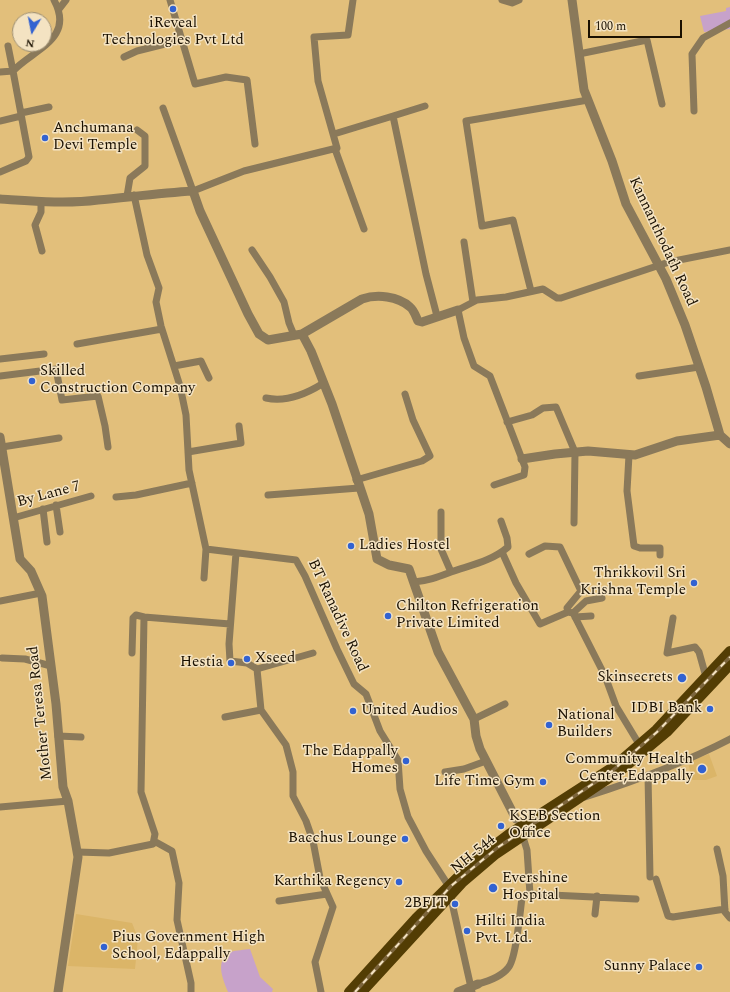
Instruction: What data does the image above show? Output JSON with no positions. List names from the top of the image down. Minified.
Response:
{"streets":{"main road":["NH-544"],"street":["Kannanthodath Road","By Lane 7","BT Ranadive Road","Mother Teresa Road"]},"crossings":[["By Lane 7","Mother Teresa Road"],["BT Ranadive Road","NH-544"]],"places":["iReveal Technologies Pvt Ltd","Anchumana Devi Temple","Skilled Construction Company","Ladies Hostel","Thrikkovil Sri Krishna Temple","Chilton Refrigeration Private Limited","Xseed","Hestia","Skinsecrets","IDBI Bank","United Audios","National Builders","The Edappally Homes","Community Health Center,Edappally","Life Time Gym","KSEB Section Office","Bacchus Lounge","Karthika Regency","Evershine Hospital","2BFIT","Hilti India Pvt. Ltd.","Pius Government High School, Edappally","Sunny Palace"],"scale_bar":"100 m","north":"bottom"}
